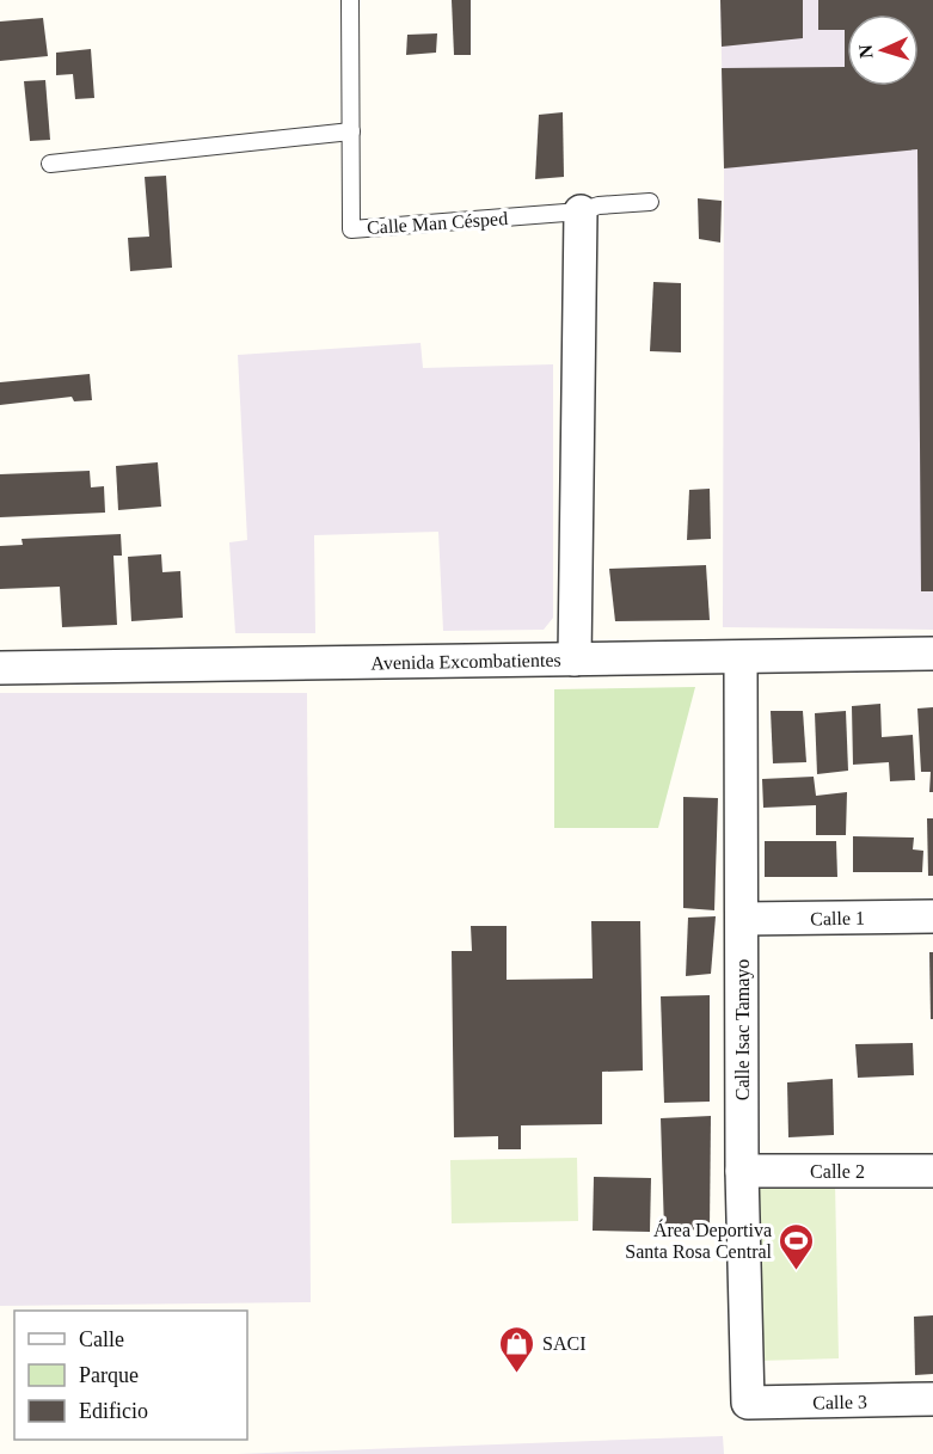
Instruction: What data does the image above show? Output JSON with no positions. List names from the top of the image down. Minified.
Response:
{"streets":{"street":["Avenida Excombatientes","Calle 1","Calle Isac Tamayo","Calle 2","Calle 3"],"lane":["Calle Man Césped"]},"crossings":[["Avenida Excombatientes","Calle Isac Tamayo"],["Calle 1","Calle Isac Tamayo"],["Calle Isac Tamayo","Calle 2"],["Calle Isac Tamayo","Calle 3"]],"places":{"sports":["Área Deportiva Santa Rosa Central"],"shop":["SACI"]},"legend":["Calle","Parque","Edificio"],"north":"left"}
